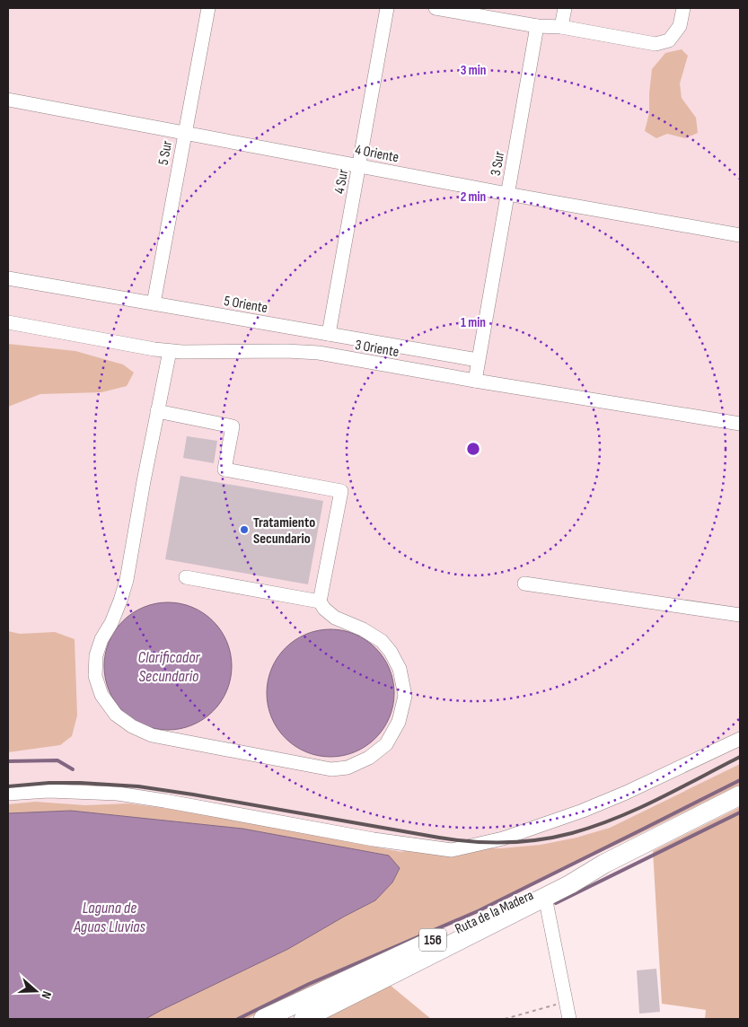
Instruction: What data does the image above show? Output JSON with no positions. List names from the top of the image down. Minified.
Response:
{"streets":{"highway":["Ruta de la Madera","156"],"lane":["5 Sur","4 Oriente","3 Sur","4 Sur","5 Oriente","3 Oriente"]},"crossings":[["5 Sur","4 Oriente"],["5 Sur","5 Oriente"],["4 Oriente","3 Sur"],["4 Oriente","4 Sur"],["3 Sur","5 Oriente"],["3 Sur","3 Oriente"],["4 Sur","5 Oriente"]],"water":["Clarificador Secundario","Laguna de Aguas Lluvias"],"places":["Tratamiento Secundario"],"north":"right","rings":["3 min","2 min","1 min"]}
